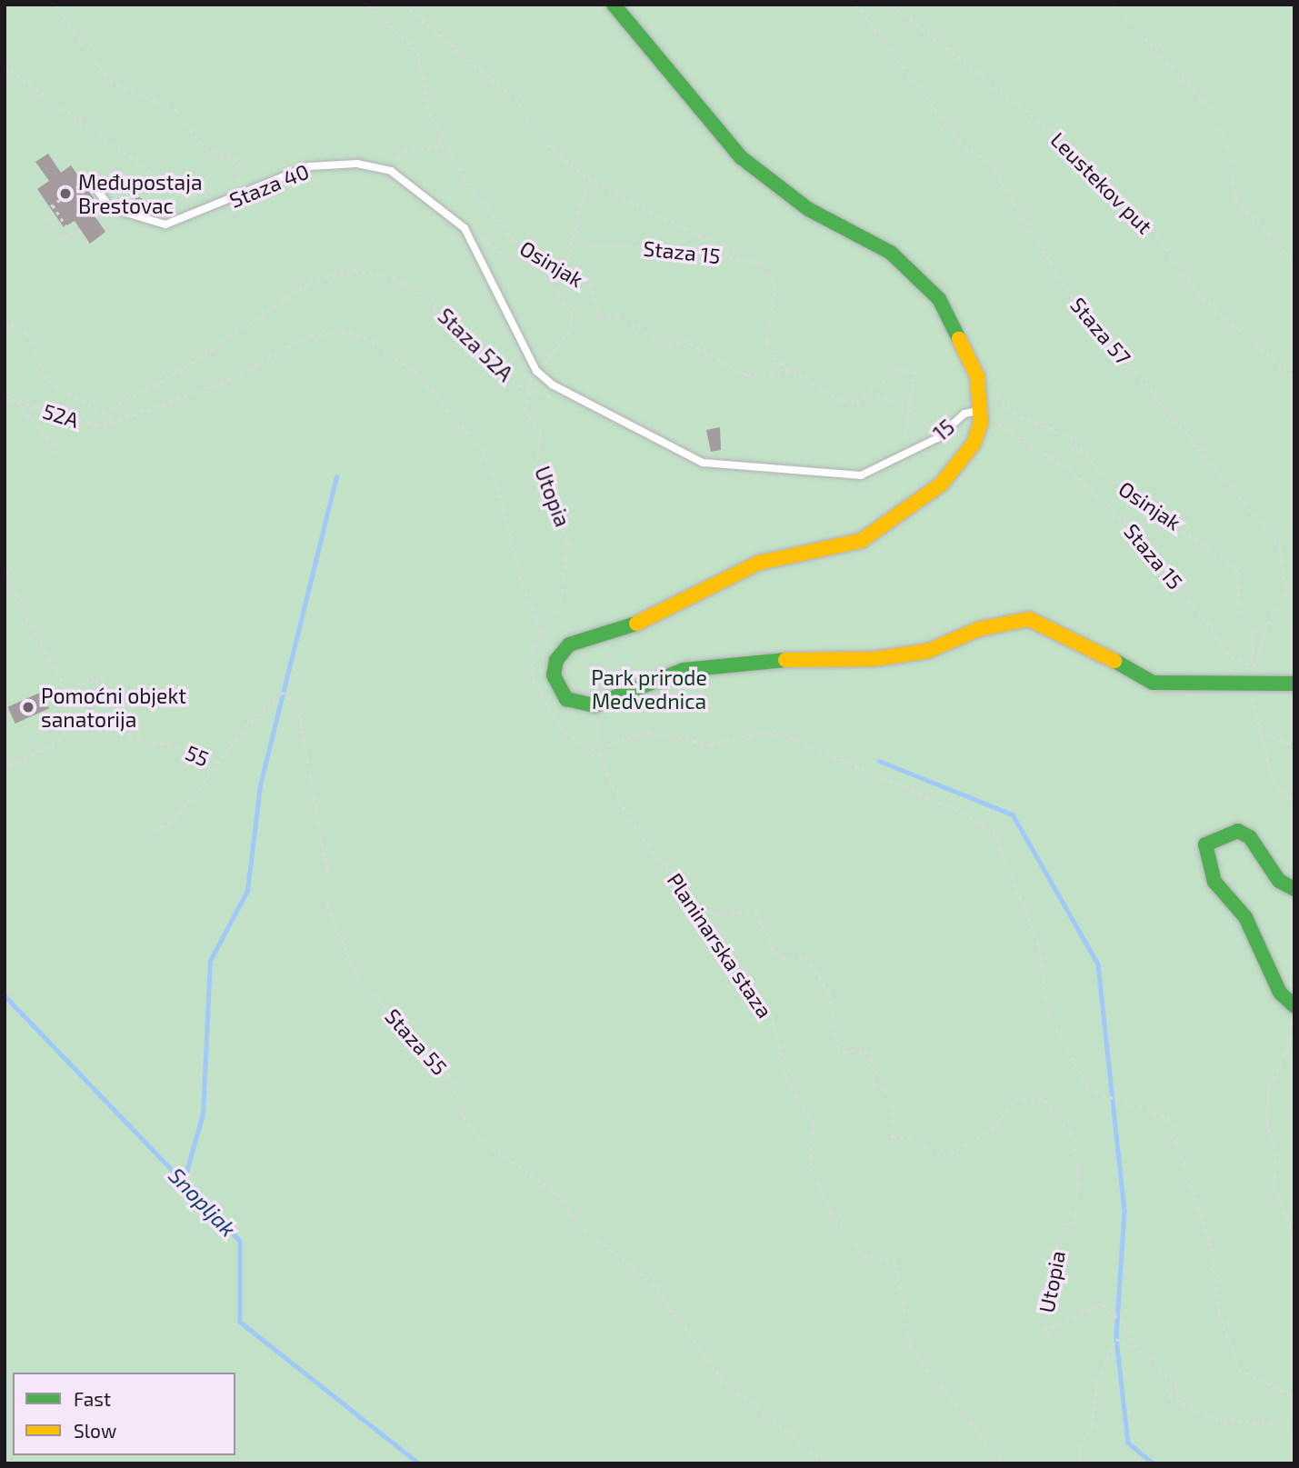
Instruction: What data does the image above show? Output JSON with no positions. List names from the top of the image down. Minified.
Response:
{"streets":{"lane":["Staza 40","15"],"path":["Leustekov put","Staza 15","Osinjak","Staza 57","Staza 52A","52A","Utopia","55","Planinarska staza","Staza 55"]},"crossings":[["Staza 15","Osinjak"],["Staza 15","Staza 57"],["Staza 15","15"],["Osinjak","Staza 57"],["Staza 52A","52A"],["Staza 52A","Utopia"],["52A","Utopia"],["Utopia","Planinarska staza"],["55","Staza 55"]],"water":["Snopljak"],"parks":["Park prirode Medvednica"],"places":["Međupostaja Brestovac","Pomoćni objekt sanatorija"],"legend":["Fast","Slow"]}
